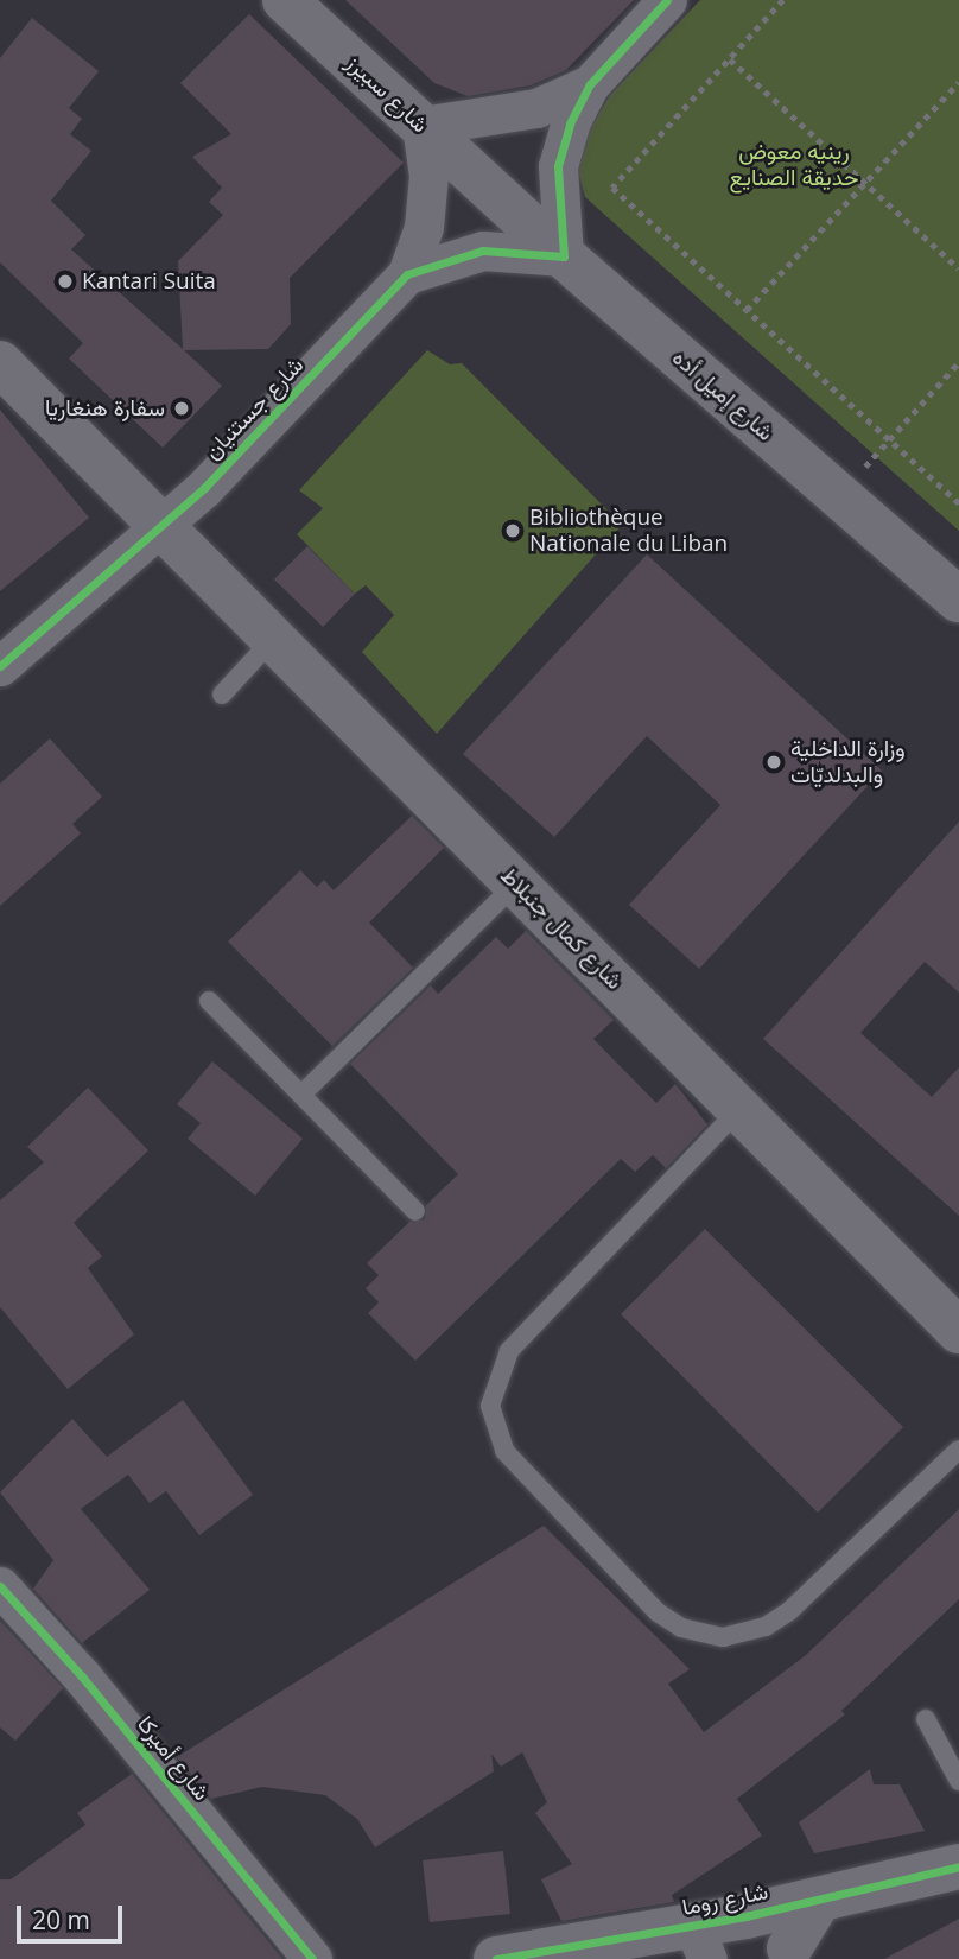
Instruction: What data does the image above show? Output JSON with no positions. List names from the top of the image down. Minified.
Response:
{"streets":{"main road":["شارع سبيرز","شارع إميل أده","شارع كمال جنبلاط","شارع روما"],"street":["شارع جستنيان","شارع أميركا"]},"crossings":[["شارع سبيرز","شارع إميل أده"],["شارع سبيرز","شارع جستنيان"],["شارع إميل أده","شارع جستنيان"],["شارع جستنيان","شارع كمال جنبلاط"]],"parks":["رينيه معوض حديقة الصنايع"],"places":["Kantari Suita","سفارة هنغاريا","Bibliothèque Nationale du Liban","وزارة الداخلية والبدلديّات"],"scale_bar":"20 m"}
